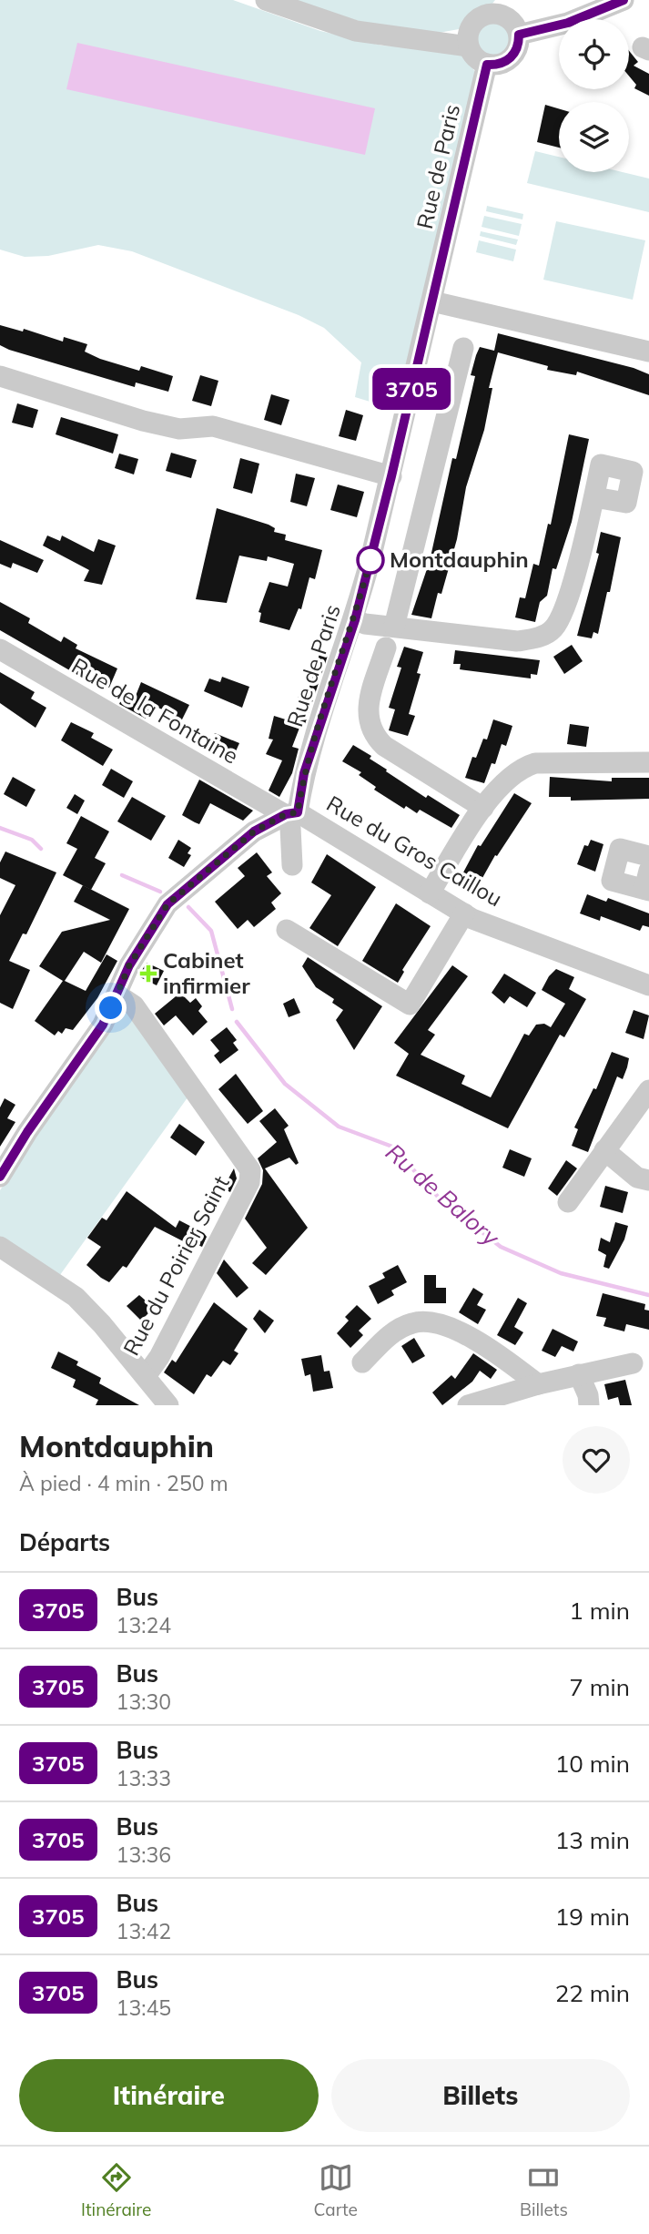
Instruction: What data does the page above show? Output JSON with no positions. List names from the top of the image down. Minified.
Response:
{"streets":{"street":["Rue de Paris","Rue de la Fontaine","Rue du Gros Caillou","Rue du Poirier Saint"]},"crossings":[["Rue de Paris","Rue de la Fontaine"],["Rue de Paris","Rue du Gros Caillou"],["Rue de la Fontaine","Rue du Gros Caillou"]],"water":["Ru de Balory"],"places":{"other":["Montdauphin"],"health":["Cabinet infirmier"]},"lines":["bus line 3705"],"page":{"on_map":"3705","heading":[["Montdauphin","À pied · 4 min · 250 m"],"Départs"],"list":[{"mark":"3705","name":"Bus","note":"13:24","value":"1 min"},{"mark":"3705","name":"Bus","note":"13:30","value":"7 min"},{"mark":"3705","name":"Bus","note":"13:33","value":"10 min"},{"mark":"3705","name":"Bus","note":"13:36","value":"13 min"},{"mark":"3705","name":"Bus","note":"13:42","value":"19 min"},{"mark":"3705","name":"Bus","note":"13:45","value":"22 min"}],"buttons":["Itinéraire","Billets"],"tabs":["Itinéraire","Carte","Billets"]}}
